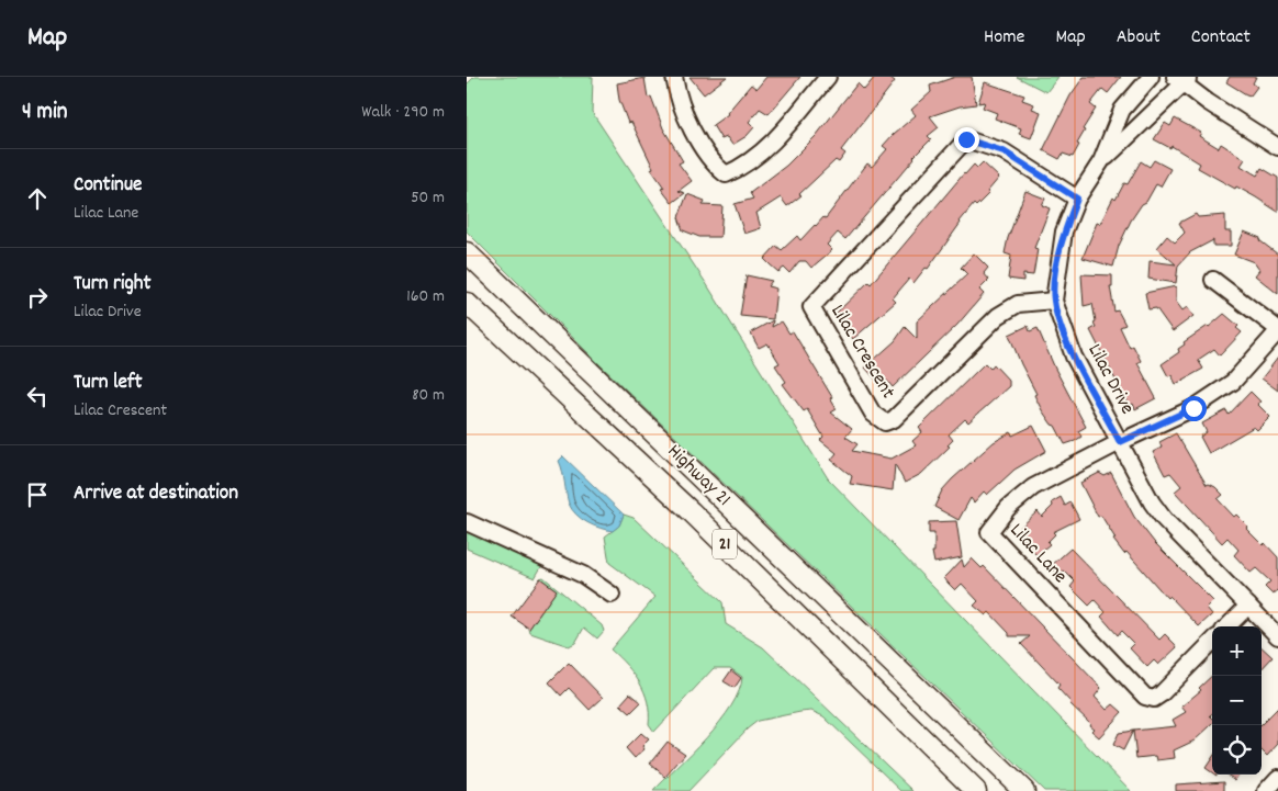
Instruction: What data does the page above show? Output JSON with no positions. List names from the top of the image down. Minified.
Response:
{"streets":{"main road":["Highway 21","21"],"street":["Lilac Crescent","Lilac Drive","Lilac Lane"]},"crossings":[["Lilac Crescent","Lilac Drive"],["Lilac Drive","Lilac Lane"]],"page":{"header":"Map","nav":["Home","Map","About","Contact"],"heading":["4 min","Walk · 290 m"],"list":[["Continue","Lilac Lane","50 m"],["Turn right","Lilac Drive","160 m"],["Turn left","Lilac Crescent","80 m"],"Arrive at destination"],"map_buttons":["+","−"]}}
